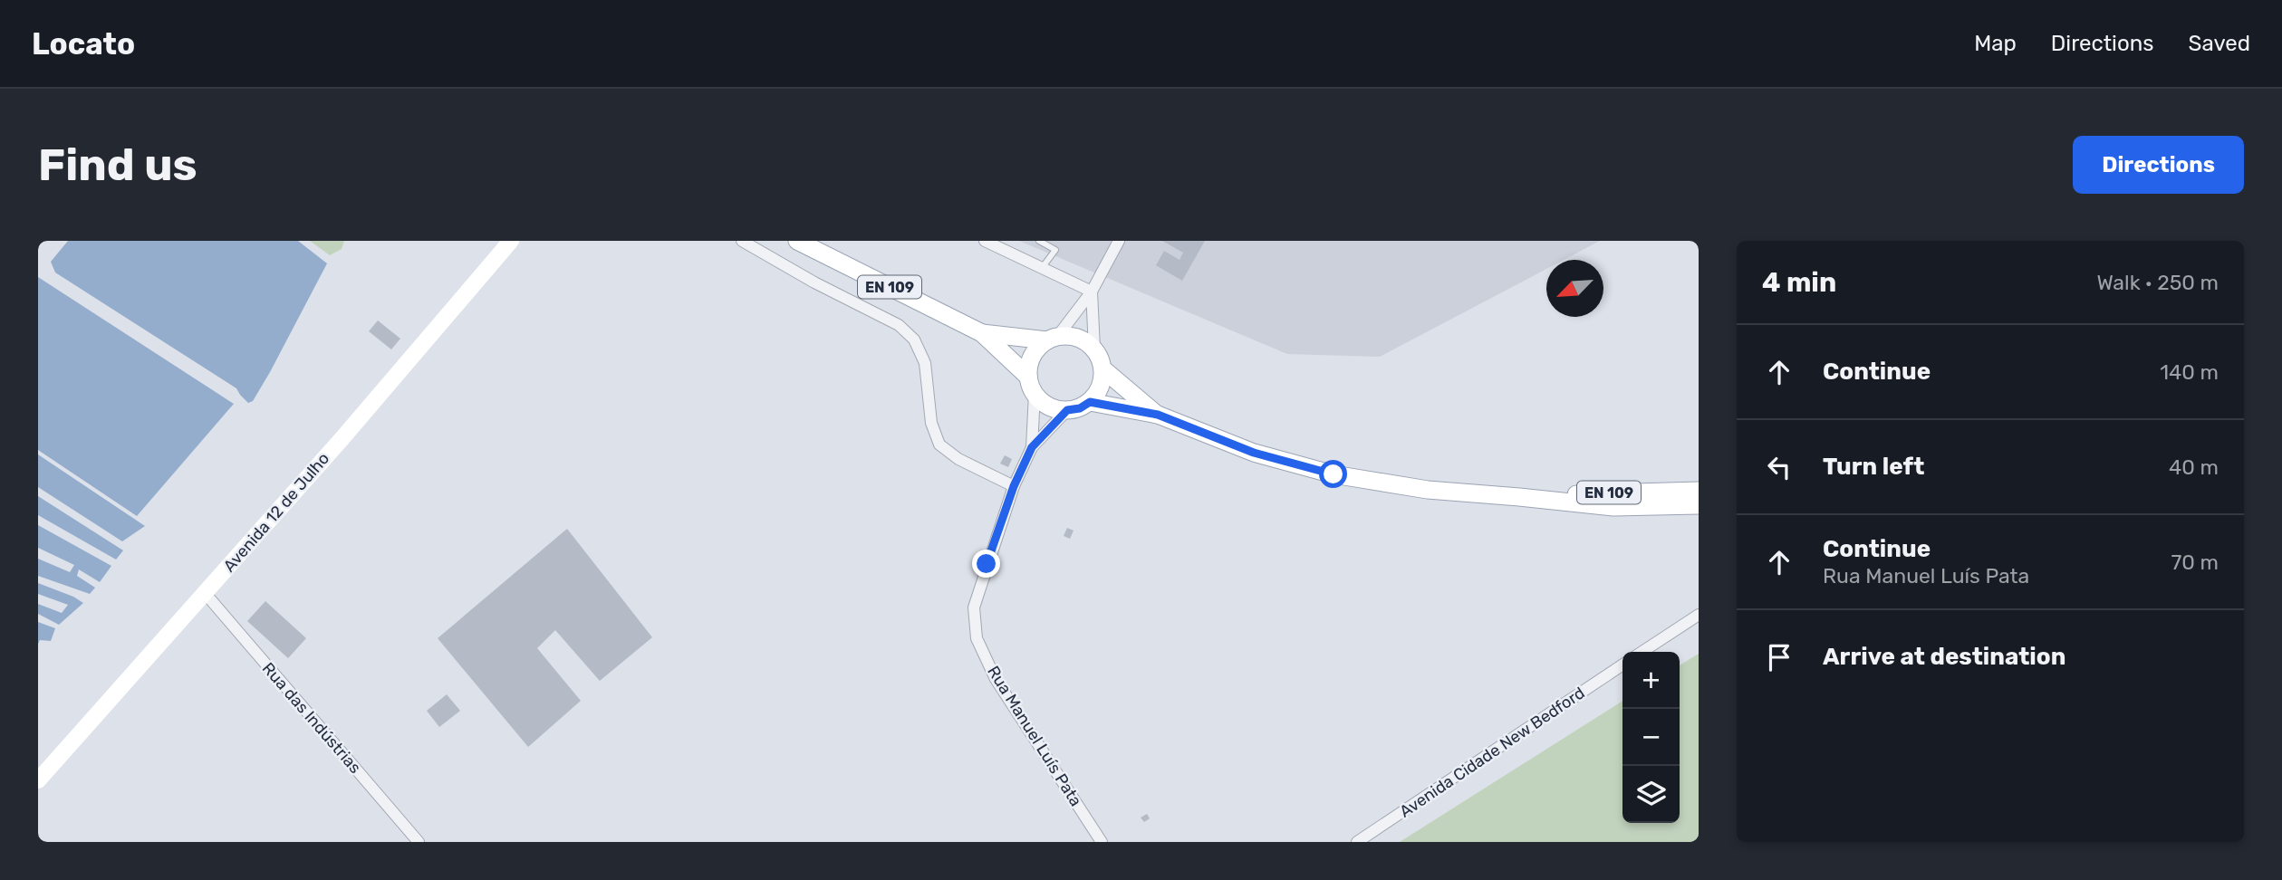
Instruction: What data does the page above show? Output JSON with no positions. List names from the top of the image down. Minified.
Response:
{"streets":{"main road":["EN 109","Avenida 12 de Julho"],"street":["Rua das Indústrias","Rua Manuel Luís Pata","Avenida Cidade New Bedford"]},"crossings":[["Avenida 12 de Julho","Rua das Indústrias"]],"north":"bottom left","page":{"header":"Locato","nav":["Map","Directions","Saved"],"buttons":"Directions","title":"Find us","heading":["4 min","Walk · 250 m"],"list":[["Continue","140 m"],["Turn left","40 m"],["Continue","Rua Manuel Luís Pata","70 m"],"Arrive at destination"],"map_buttons":["+","−"]}}
